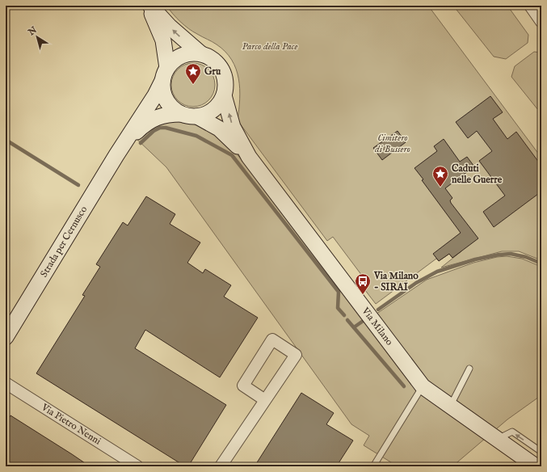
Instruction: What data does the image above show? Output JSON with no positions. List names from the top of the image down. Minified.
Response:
{"streets":{"street":["Strada per Cernusco","Via Milano","Via Pietro Nenni"]},"crossings":[["Strada per Cernusco","Via Milano"]],"parks":["Parco della Pace","Cimitero di Bussero"],"places":{"place":["Gru","Caduti nelle Guerre"],"bus stop":["Via Milano - SIRAI"]},"north":"top left"}
